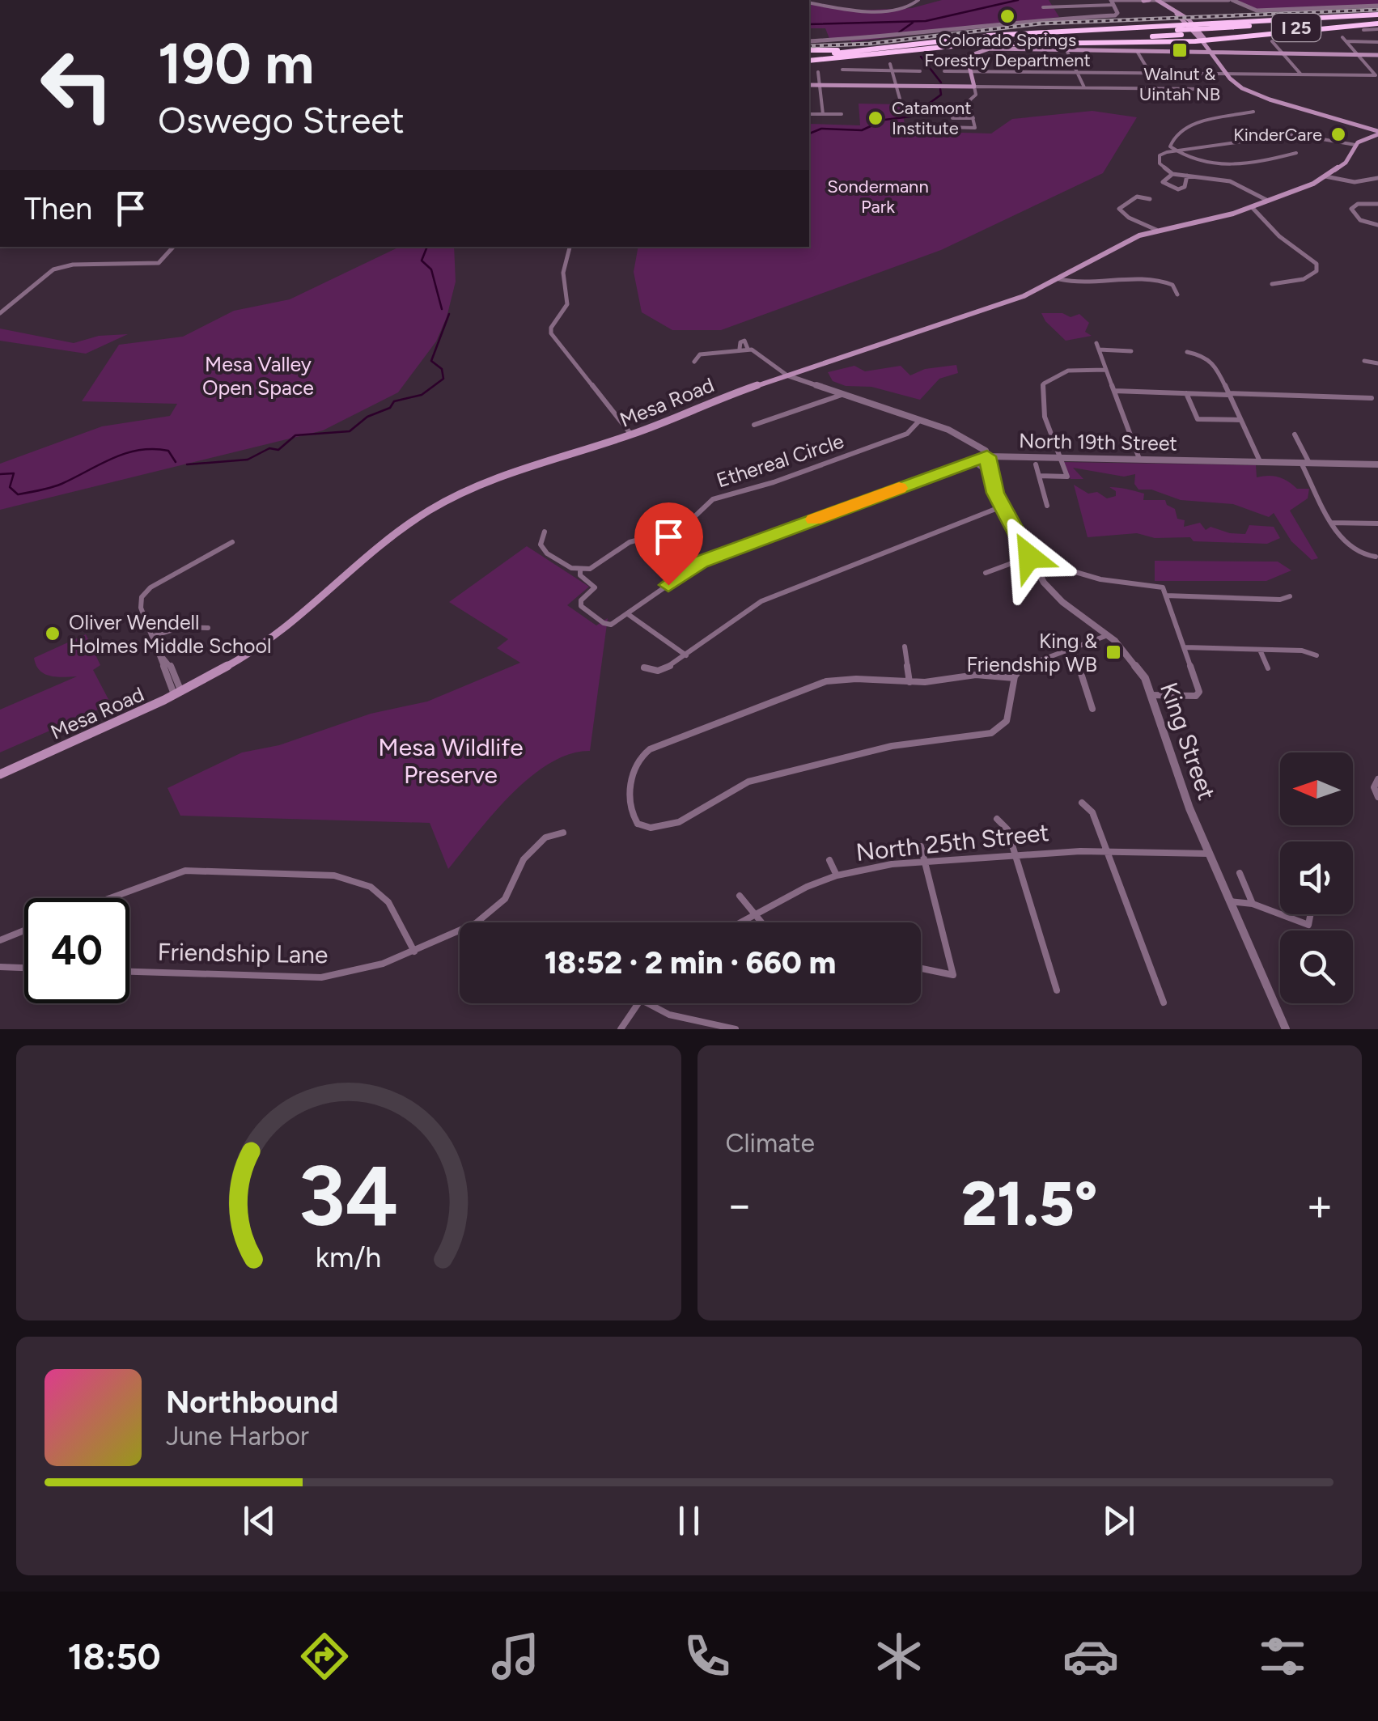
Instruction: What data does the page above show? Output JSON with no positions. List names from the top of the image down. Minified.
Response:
{"streets":{"highway":["I 25"],"main road":["Mesa Road"],"street":["North 19th Street","Ethereal Circle","King Street","North 25th Street","Friendship Lane"]},"crossings":[["North 19th Street","King Street"],["King Street","North 25th Street"]],"parks":["Sondermann Park","Mesa Valley Open Space","Mesa Wildlife Preserve"],"places":{"other":["Colorado Springs Forestry Department","Catamont Institute","KinderCare","Oliver Wendell Holmes Middle School"],"transit":["Walnut & Uintah NB","King & Friendship WB"]},"north":"left","page":{"turn":["190 m","Oswego Street"],"then":"Then","limit":"40","trip":"18:52 · 2 min · 660 m","tile":"Climate","heat":["−","21.5°","+"],"song":["Northbound","June Harbor"],"tabs":"18:50","gauge":["34","km/h"]}}
